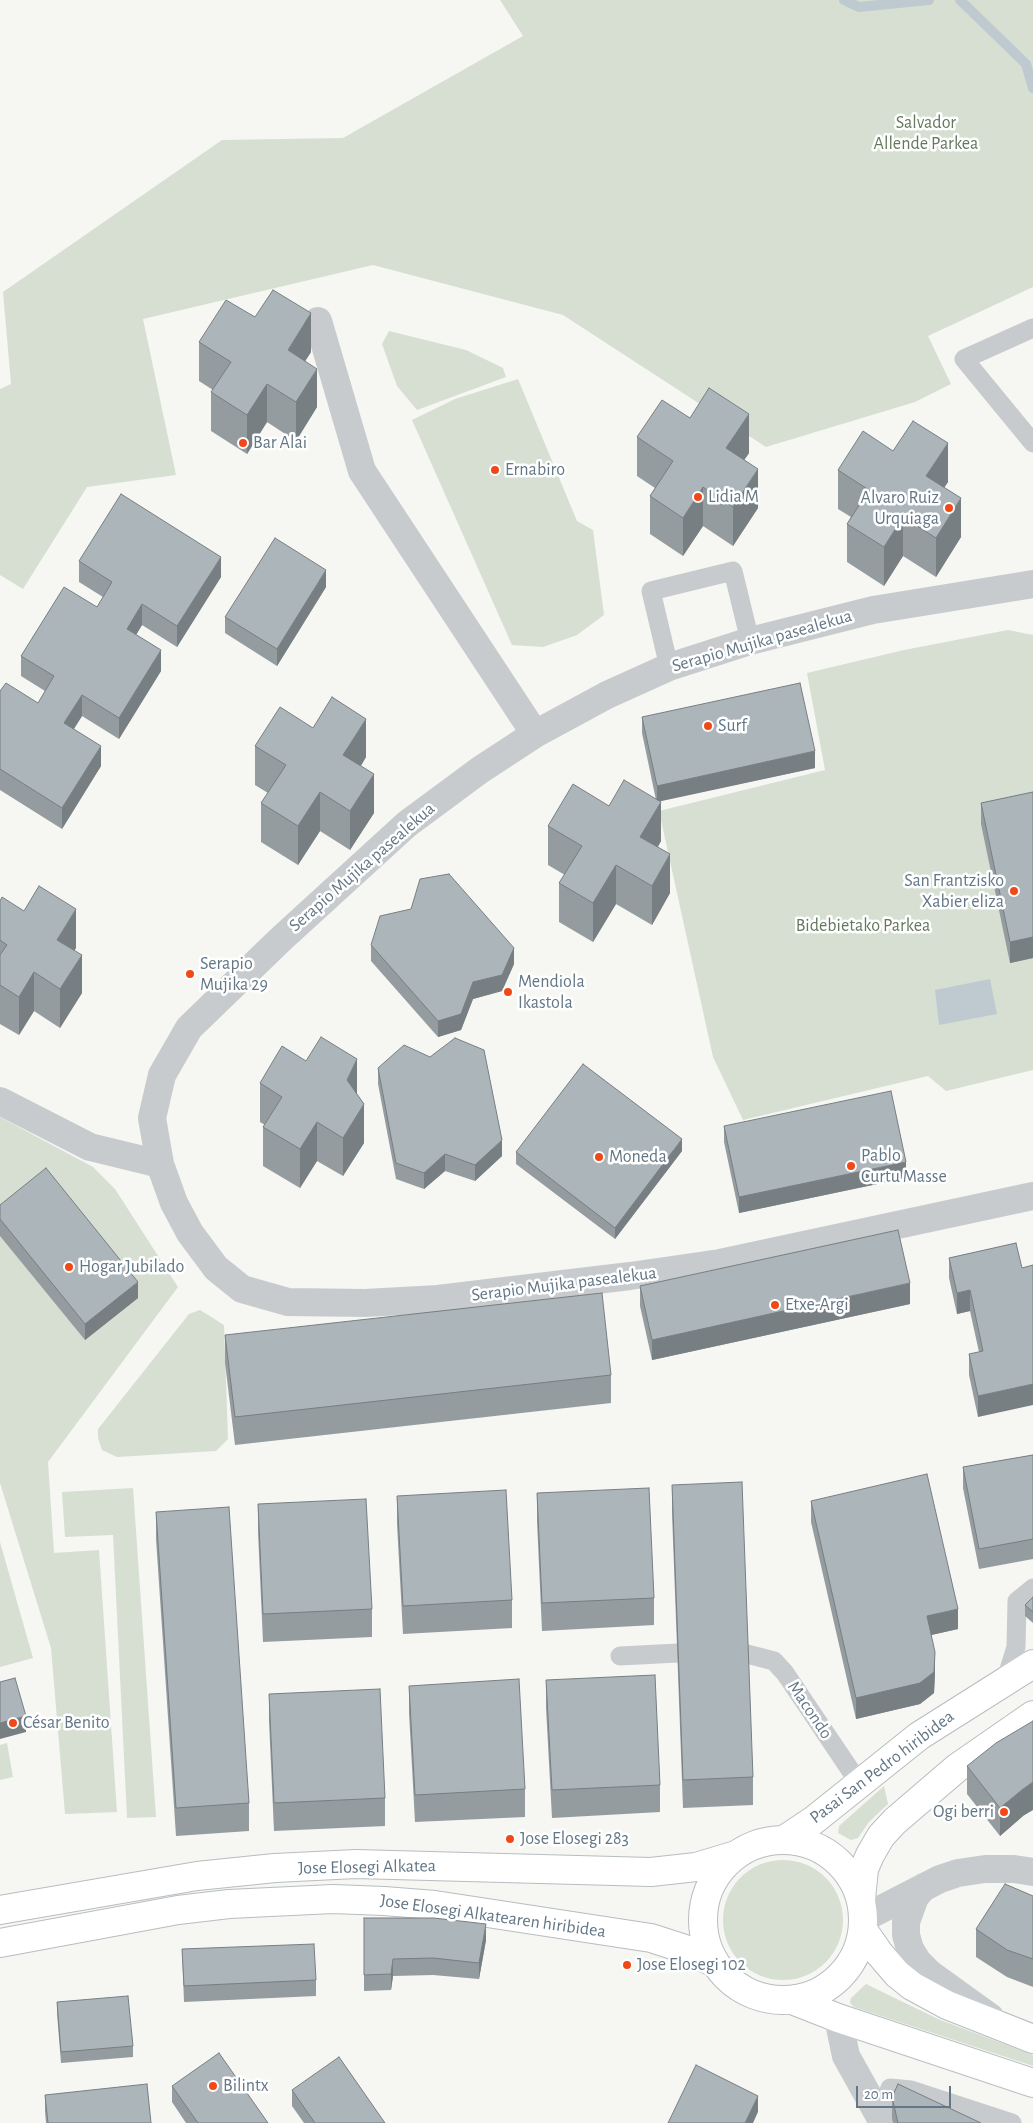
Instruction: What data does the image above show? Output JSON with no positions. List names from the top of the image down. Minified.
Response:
{"streets":{"main road":["Pasai San Pedro hiribidea","Jose Elosegi Alkatea","Jose Elosegi Alkatearen hiribidea"],"street":["Serapio Mujika pasealekua"],"lane":["Macondo"]},"crossings":[["Macondo","Pasai San Pedro hiribidea"],["Pasai San Pedro hiribidea","Jose Elosegi Alkatea"],["Pasai San Pedro hiribidea","Jose Elosegi Alkatearen hiribidea"],["Jose Elosegi Alkatea","Jose Elosegi Alkatearen hiribidea"]],"parks":["Salvador Allende Parkea","Bidebietako Parkea"],"places":["Bar Alai","Ernabiro","Lidia M","Alvaro Ruiz Urquiaga","Surf","San Frantzisko Xabier eliza","Serapio Mujika 29","Mendiola Ikastola","Moneda","Pablo Curtu Masse","Hogar Jubilado","Etxe-Argi","César Benito","Ogi berri","Jose Elosegi 283","Jose Elosegi 102","Bilintx"],"scale_bar":"20 m"}
